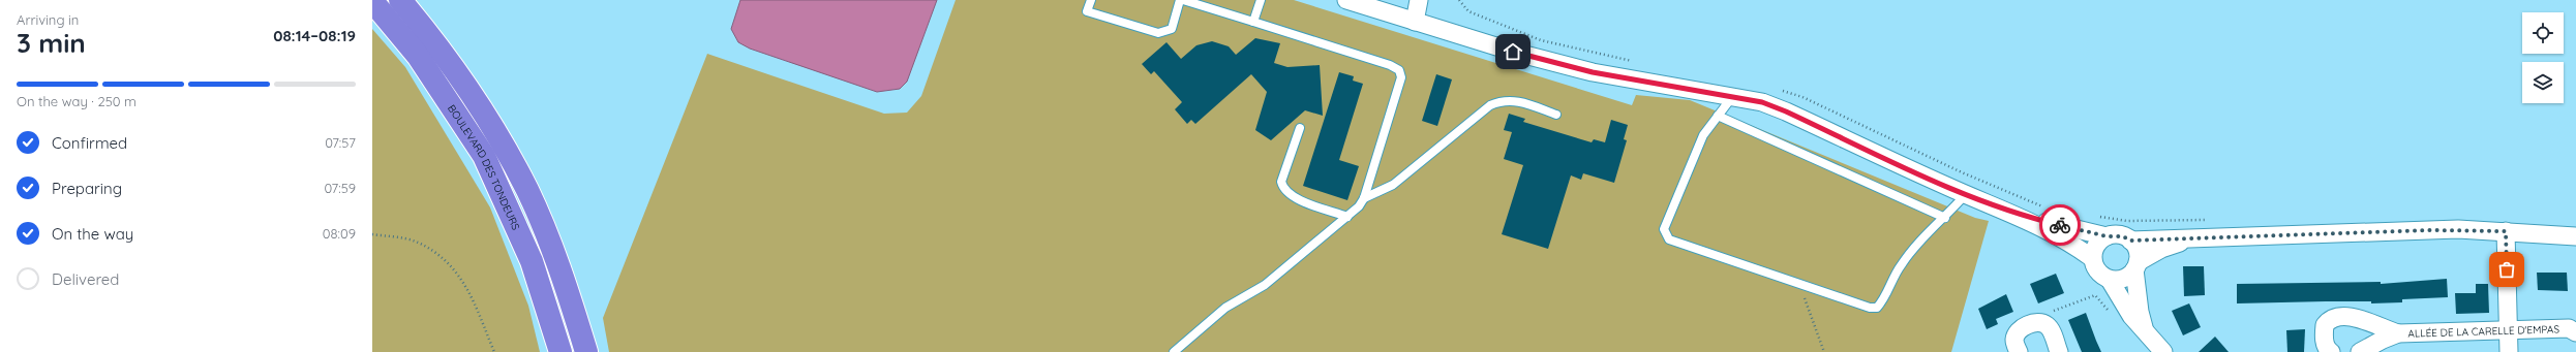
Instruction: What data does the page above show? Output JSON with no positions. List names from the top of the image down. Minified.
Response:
{"streets":{"highway":["BOULEVARD DES TONDEURS"],"street":["ALLÉE DE LA CARELLE D'EMPAS"]},"page":{"heading":["3 min","Arriving in","08:14–08:19"],"bar":"On the way · 250 m","list":[["Confirmed","07:57"],["Preparing","07:59"],["On the way","08:09"],"Delivered"]}}
